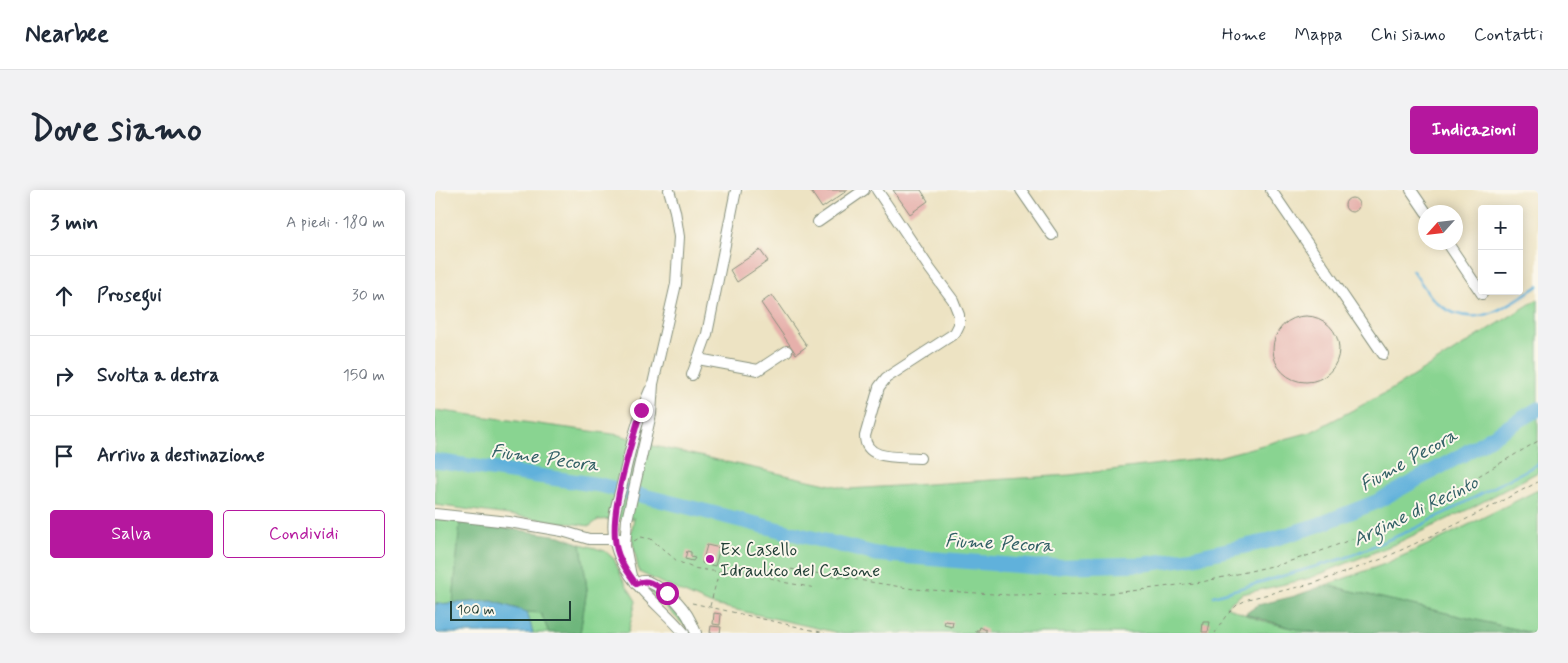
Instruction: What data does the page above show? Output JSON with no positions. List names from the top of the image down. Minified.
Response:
{"water":["Fiume Pecora","Argine di Recinto"],"places":["Ex Casello Idraulico del Casone"],"scale_bar":"100 m","north":"bottom left","page":{"header":"Nearbee","nav":["Home","Mappa","Chi siamo","Contatti"],"buttons":["Indicazioni",["Salva","Condividi"]],"title":"Dove siamo","heading":["3 min","A piedi · 180 m"],"map_buttons":["+","−"],"list":[["Prosegui","30 m"],["Svolta a destra","150 m"],"Arrivo a destinazione"],"scale":"100 m"}}
